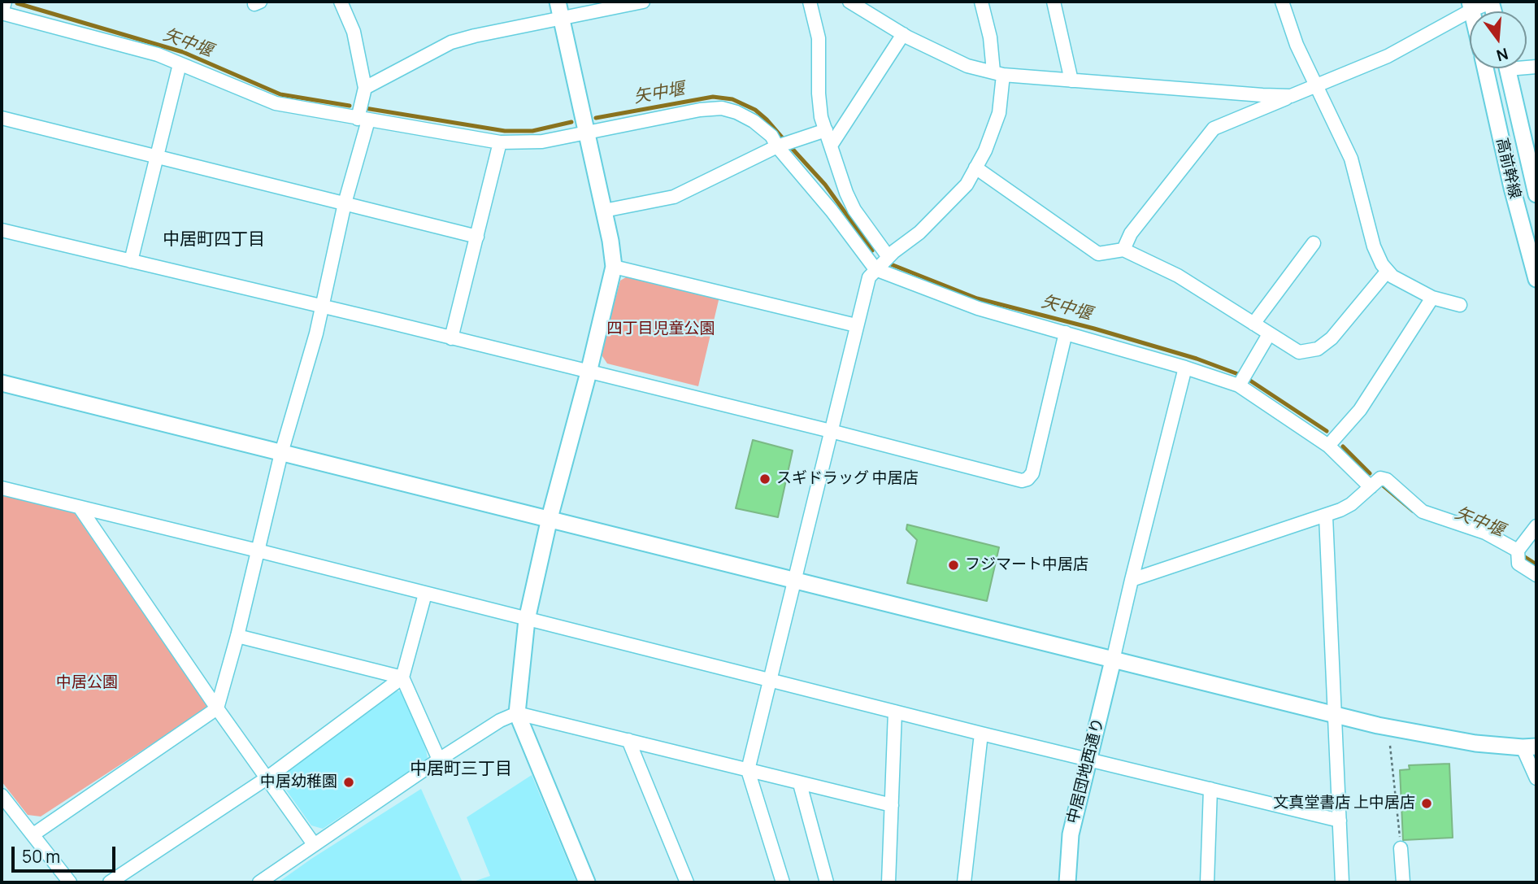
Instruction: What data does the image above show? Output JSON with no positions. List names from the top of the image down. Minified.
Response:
{"streets":{"street":["高前幹線","中居団地西通り"]},"districts":["中居町四丁目","中居町三丁目"],"water":["矢中堰"],"parks":["四丁目児童公園","中居公園"],"places":["スギドラッグ 中居店","フジマート中居店","中居幼稚園","文真堂書店 上中居店"],"scale_bar":"50 m","north":"bottom"}
